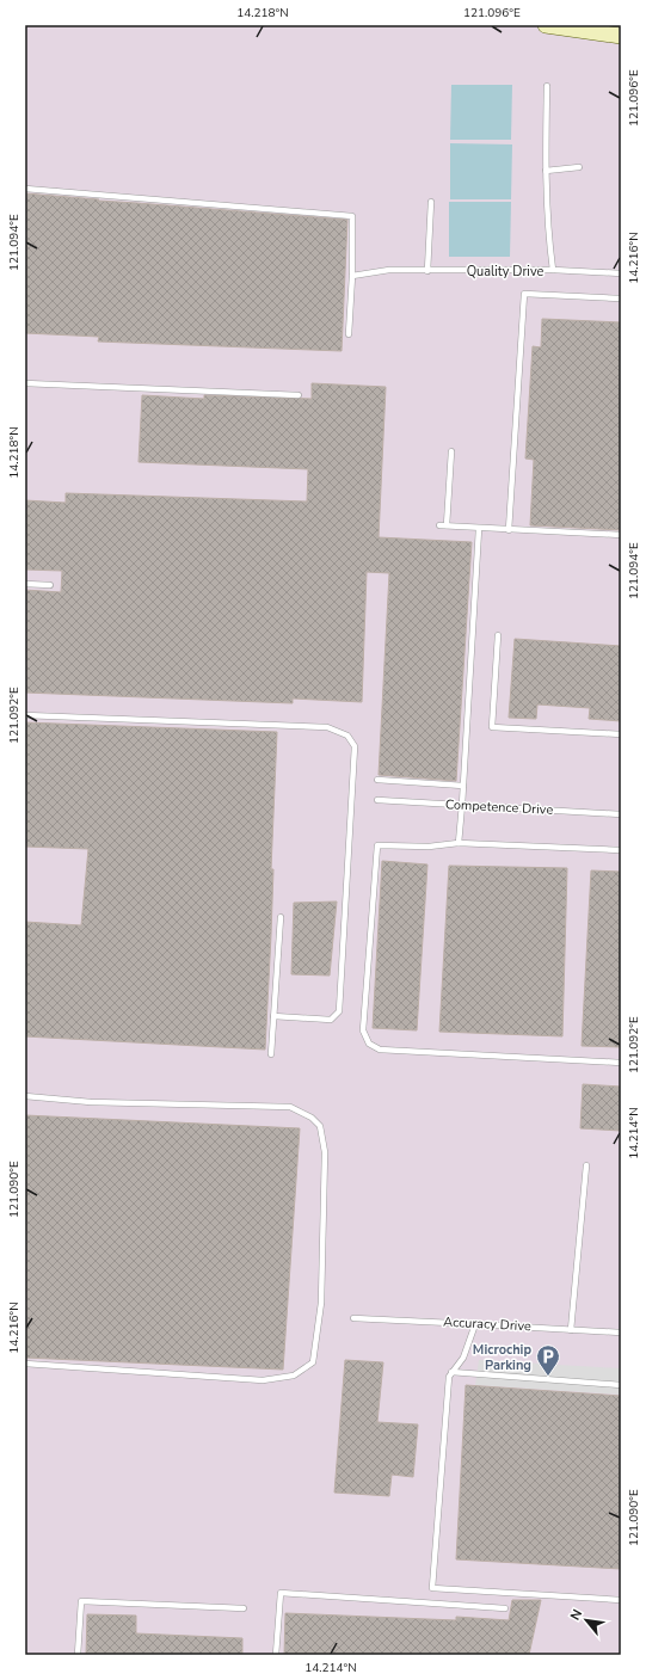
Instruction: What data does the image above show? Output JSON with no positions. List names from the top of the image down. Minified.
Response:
{"streets":{"lane":["Quality Drive","Competence Drive","Accuracy Drive"]},"places":{"parking":["Microchip Parking"]},"north":"top left","coordinates":["14.218°N","121.096°E","121.094°E","14.216°N","121.092°E","14.214°N","121.090°E"]}
